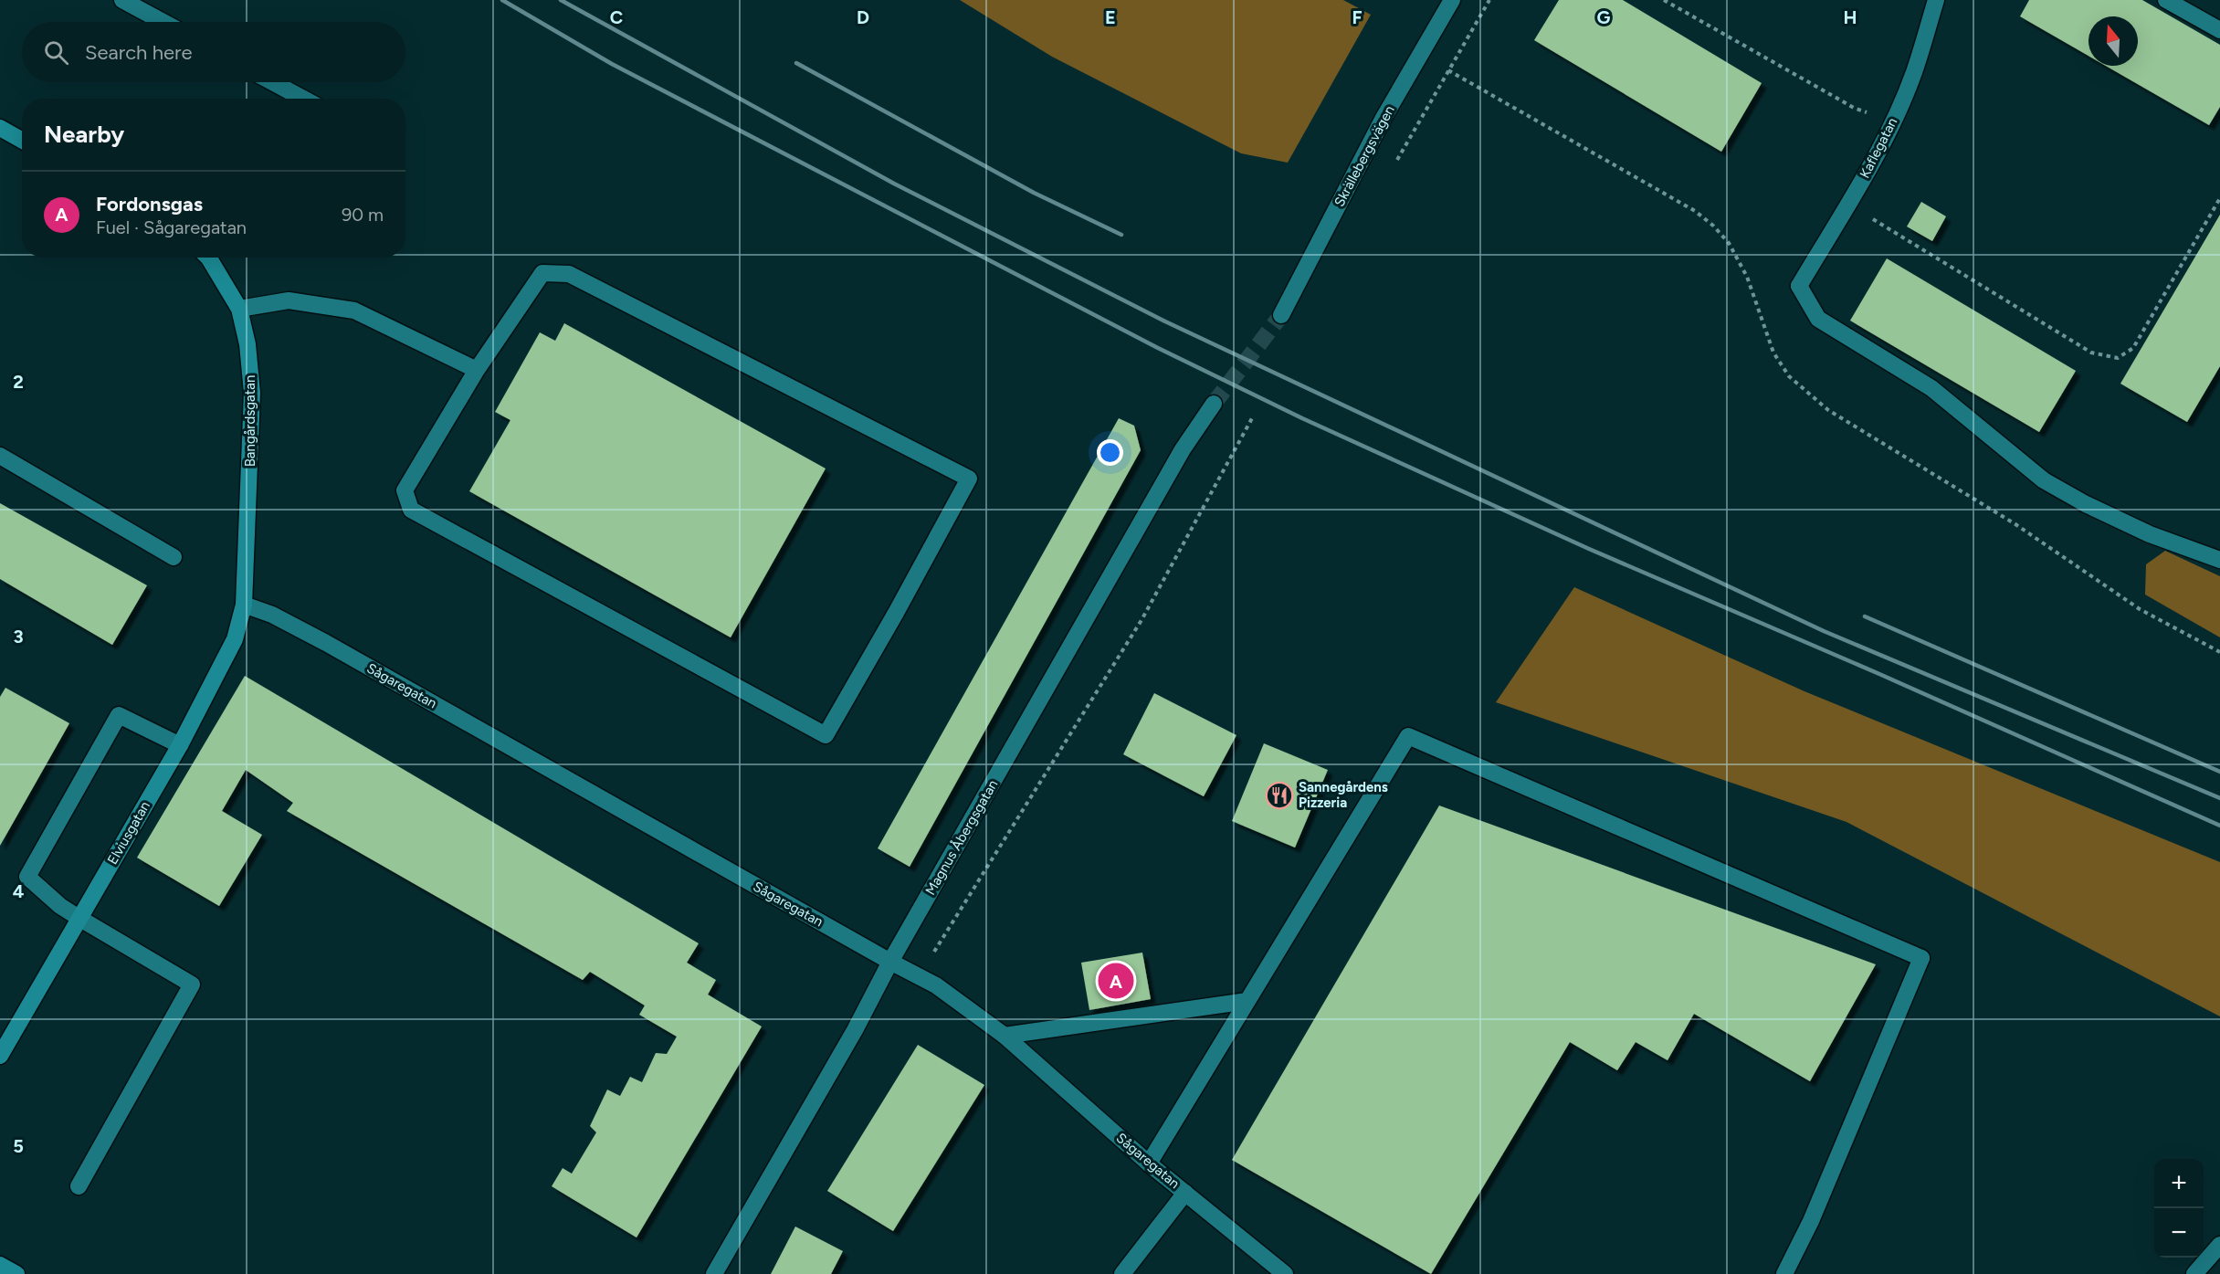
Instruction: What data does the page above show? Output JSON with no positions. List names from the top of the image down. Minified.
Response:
{"streets":{"street":["Kaflegatan","Skrällebergsvägen","Bangårdsgatan","Sågaregatan","Elviusgatan","Magnus Åbergsgatan"]},"crossings":[["Bangårdsgatan","Sågaregatan"],["Bangårdsgatan","Elviusgatan"],["Sågaregatan","Elviusgatan"],["Sågaregatan","Magnus Åbergsgatan"]],"places":{"restaurant":["Sannegårdens Pizzeria"]},"north":"top","page":{"search":"Search here","heading":"Nearby","list":[{"mark":"A","name":"Fordonsgas","note":"Fuel · Sågaregatan","value":"90 m"}],"pins":"A","map_buttons":["+","−"]},"grid":{"columns":["C","D","E","F","G","H"],"rows":["2","3","4","5"]}}
